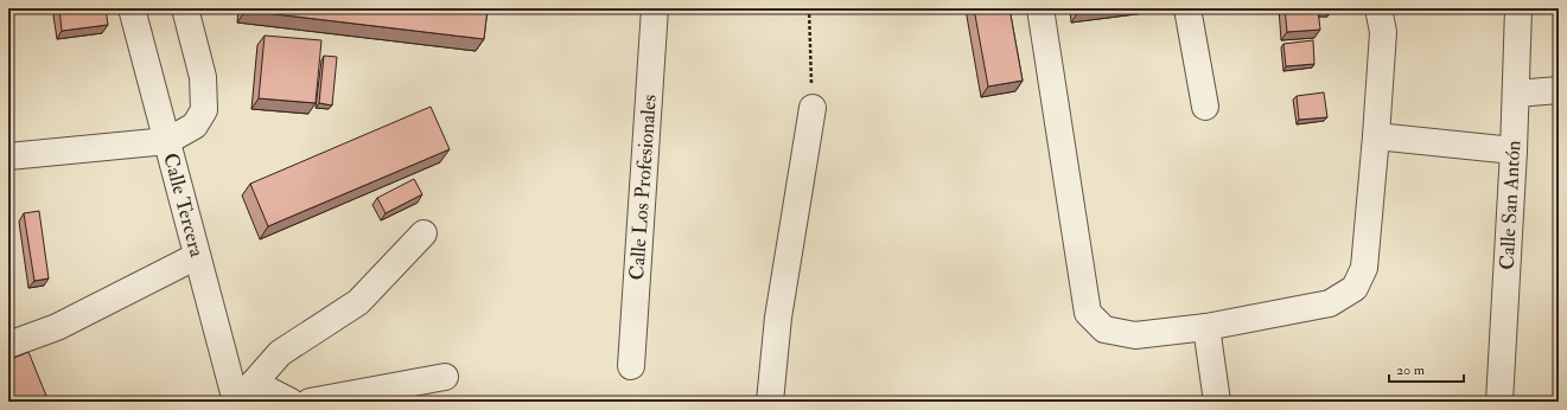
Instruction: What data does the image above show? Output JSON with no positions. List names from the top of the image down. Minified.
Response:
{"streets":{"street":["Calle Los Profesionales","Calle Tercera","Calle San Antón"]},"scale_bar":"20 m"}
